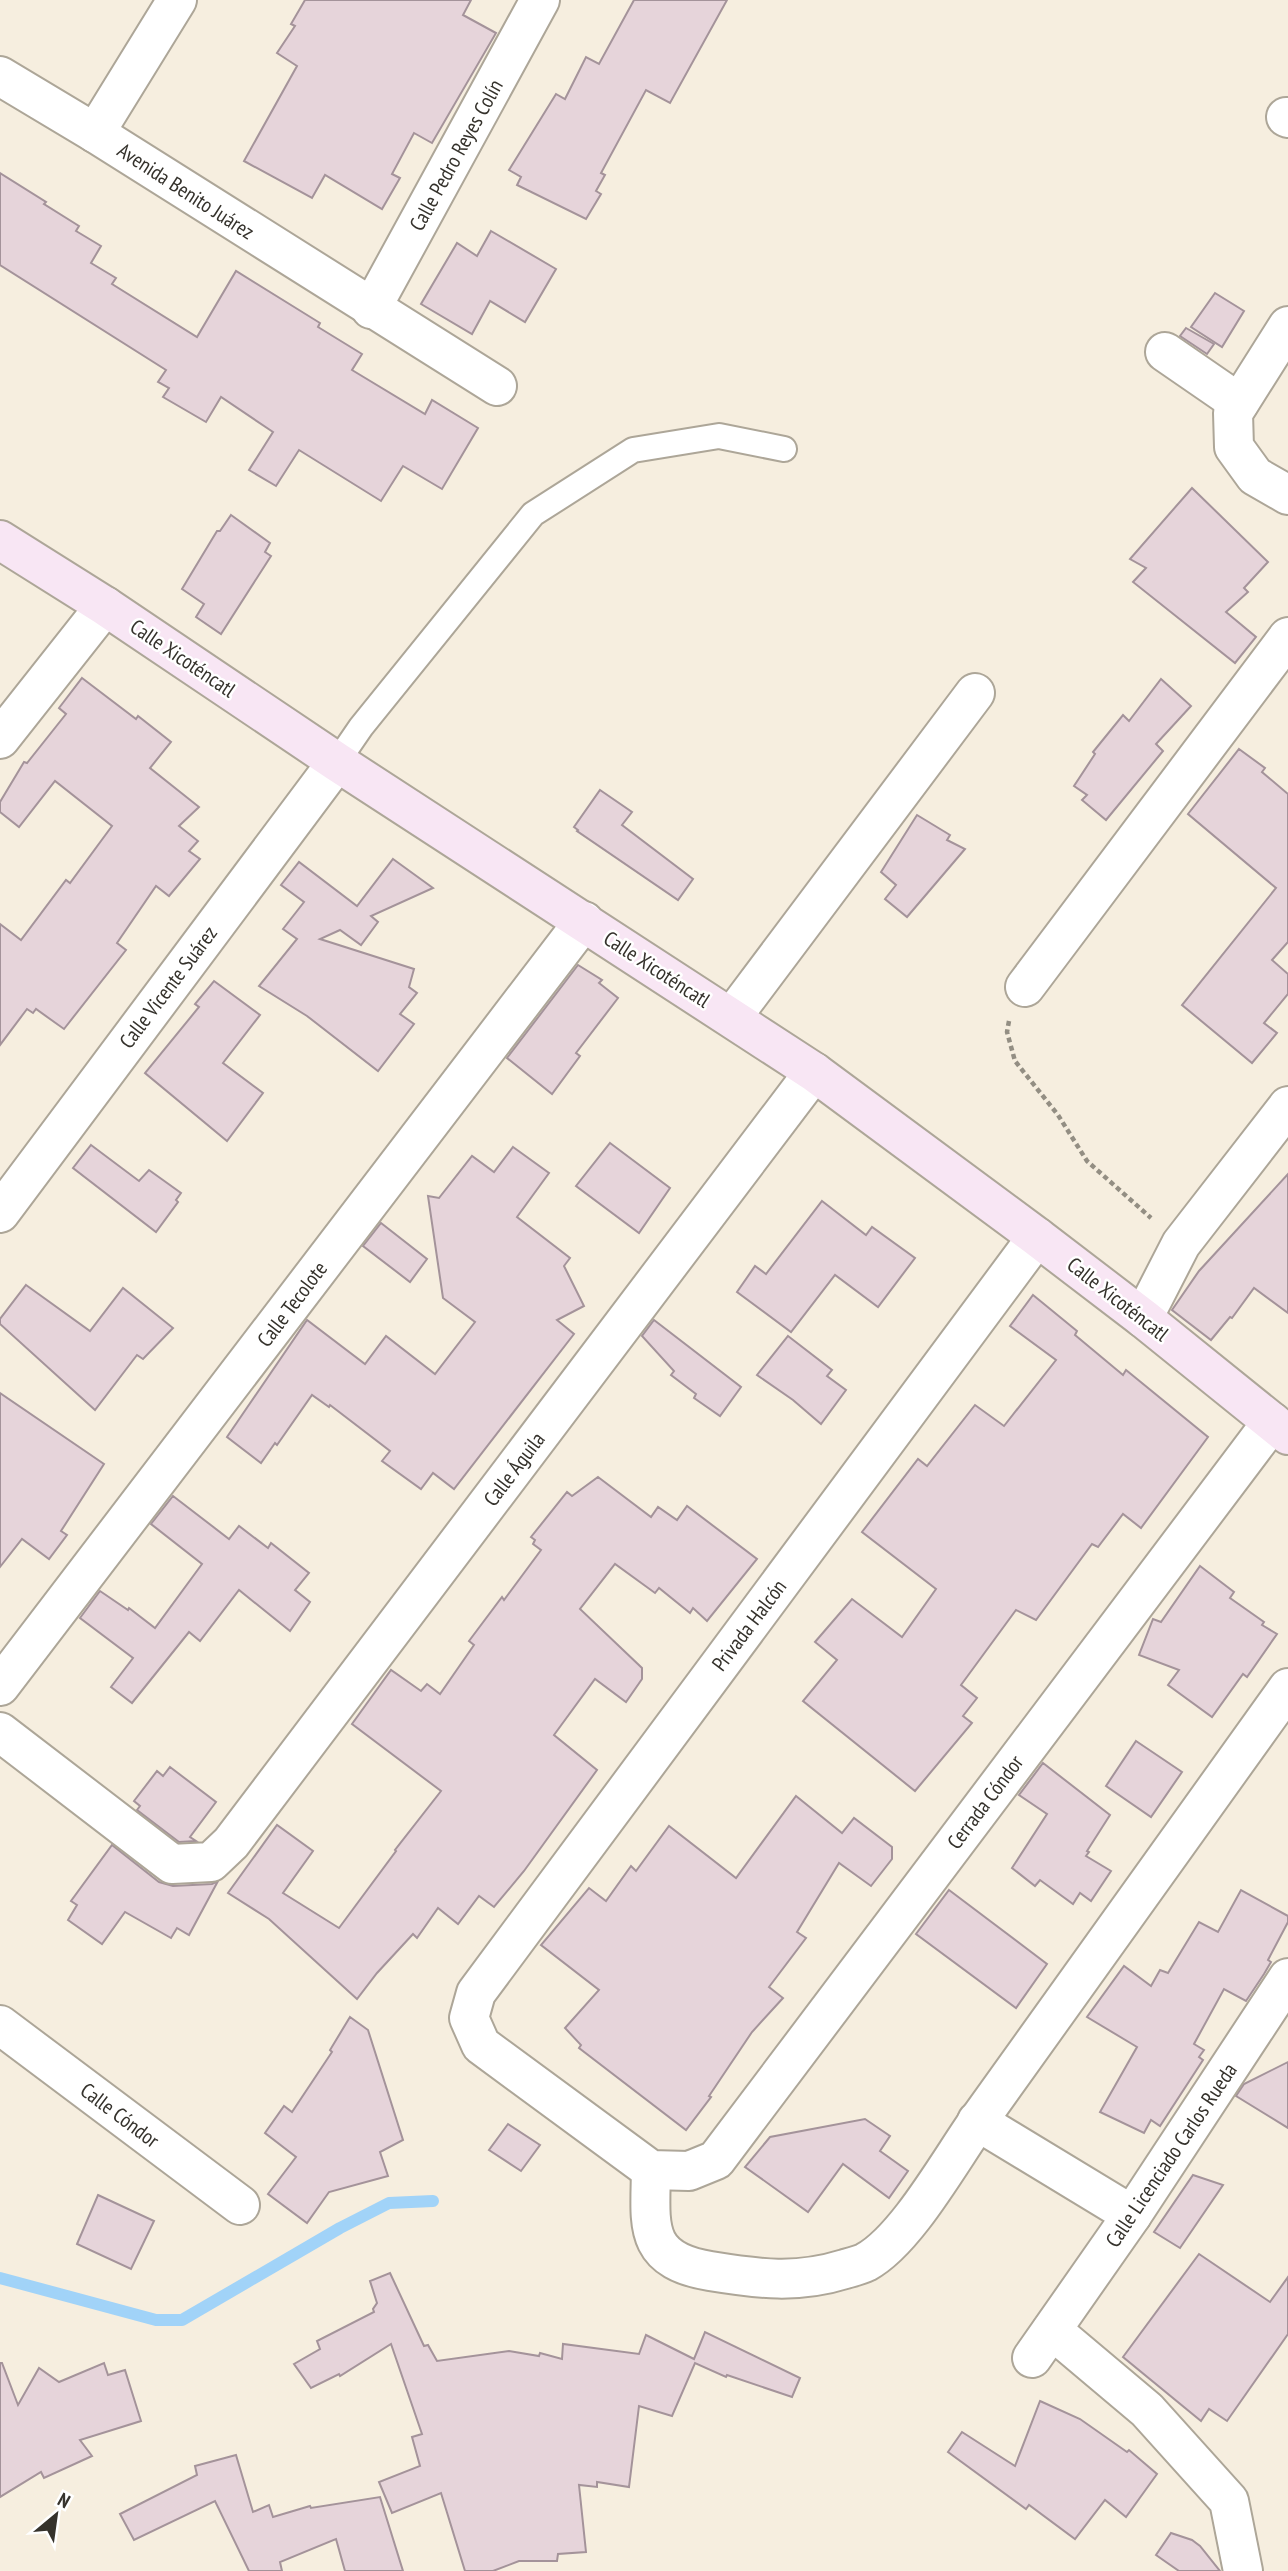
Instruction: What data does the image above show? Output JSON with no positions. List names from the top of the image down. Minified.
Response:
{"streets":{"main road":["Calle Xicoténcatl"],"street":["Calle Pedro Reyes Colín","Avenida Benito Juárez","Calle Vicente Suárez","Calle Tecolote","Calle Águila","Privada Halcón","Cerrada Cóndor","Calle Cóndor","Calle Licenciado Carlos Rueda"]},"crossings":[["Calle Pedro Reyes Colín","Avenida Benito Juárez"],["Calle Xicoténcatl","Calle Vicente Suárez"],["Calle Xicoténcatl","Calle Tecolote"],["Calle Xicoténcatl","Calle Águila"],["Calle Xicoténcatl","Privada Halcón"],["Calle Xicoténcatl","Cerrada Cóndor"],["Privada Halcón","Cerrada Cóndor"]],"north":"top right"}
